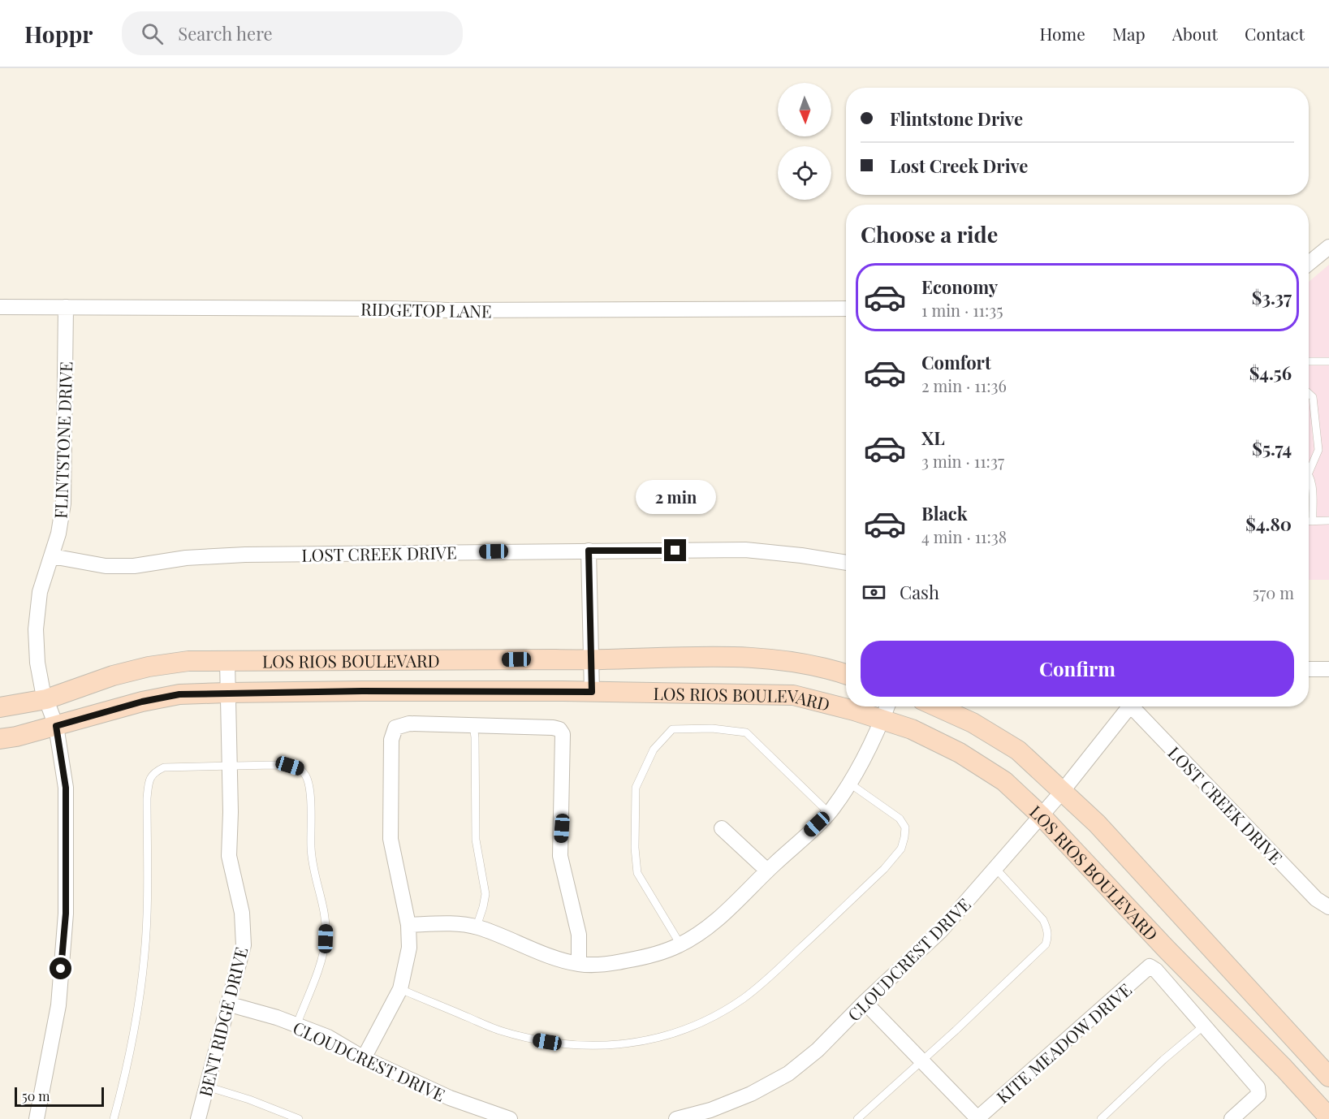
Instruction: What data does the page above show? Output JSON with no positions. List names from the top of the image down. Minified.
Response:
{"streets":{"main road":["LOS RIOS BOULEVARD"],"street":["RIDGETOP LANE","FLINTSTONE DRIVE","LOST CREEK DRIVE","CLOUDCREST DRIVE","BENT RIDGE DRIVE","KITE MEADOW DRIVE"]},"crossings":[["RIDGETOP LANE","FLINTSTONE DRIVE"],["FLINTSTONE DRIVE","LOST CREEK DRIVE"],["FLINTSTONE DRIVE","LOS RIOS BOULEVARD"],["LOS RIOS BOULEVARD","CLOUDCREST DRIVE"],["LOS RIOS BOULEVARD","BENT RIDGE DRIVE"],["CLOUDCREST DRIVE","BENT RIDGE DRIVE"]],"scale_bar":"50 m","north":"bottom","page":{"header":"Hoppr","search":"Search here","nav":["Home","Map","About","Contact"],"banner":["Flintstone Drive","Lost Creek Drive"],"heading":"Choose a ride","list":[{"name":"Economy","note":"1 min · 11:35","value":"$3.37"},{"name":"Comfort","note":"2 min · 11:36","value":"$4.56"},{"name":"XL","note":"3 min · 11:37","value":"$5.74"},{"name":"Black","note":"4 min · 11:38","value":"$4.80"}],"bubble":"2 min","pay":["Cash","570 m"],"buttons":"Confirm","scale":"50 m"}}
